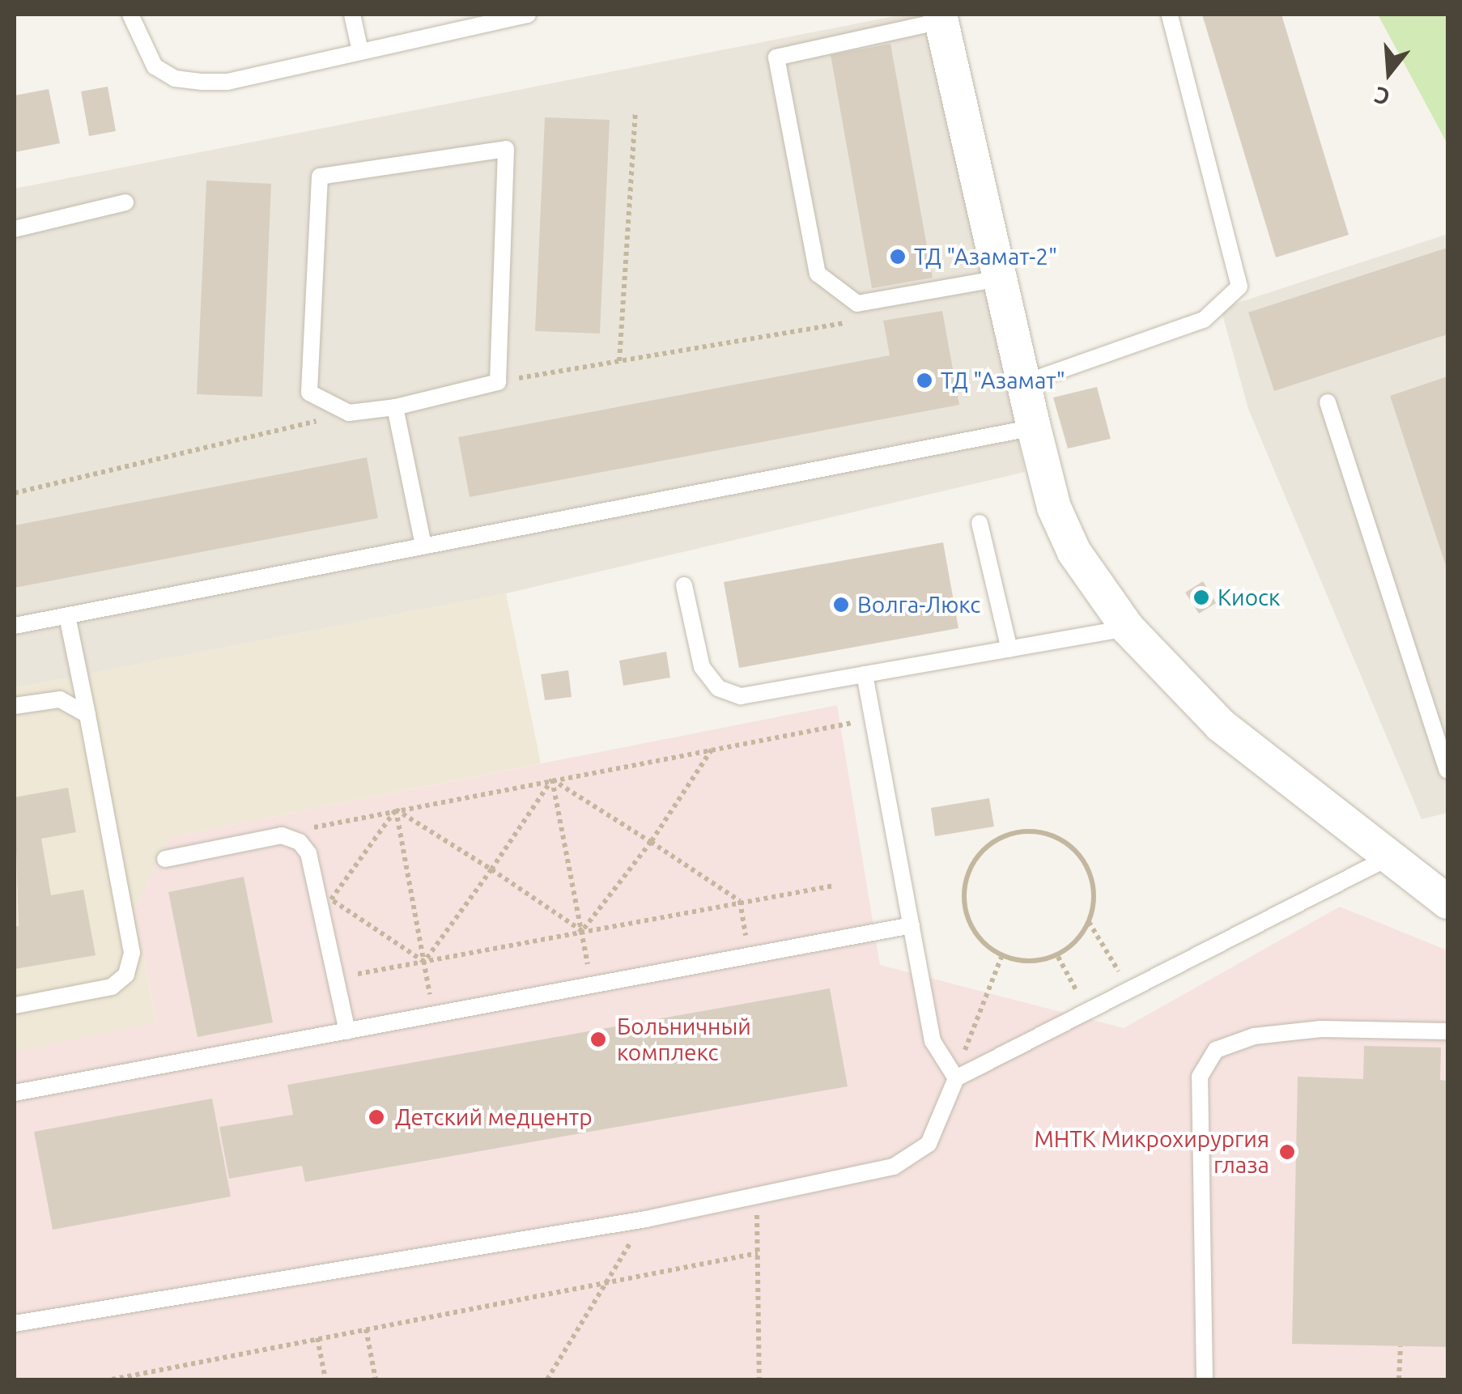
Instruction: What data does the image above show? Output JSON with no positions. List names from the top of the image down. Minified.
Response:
{"places":["ТД \"Азамат-2\"","ТД \"Азамат\"","Киоск","Волга-Люкс","Больничный комплекс","Детский медцентр","МНТК Микрохирургия глаза"],"north":"bottom"}
